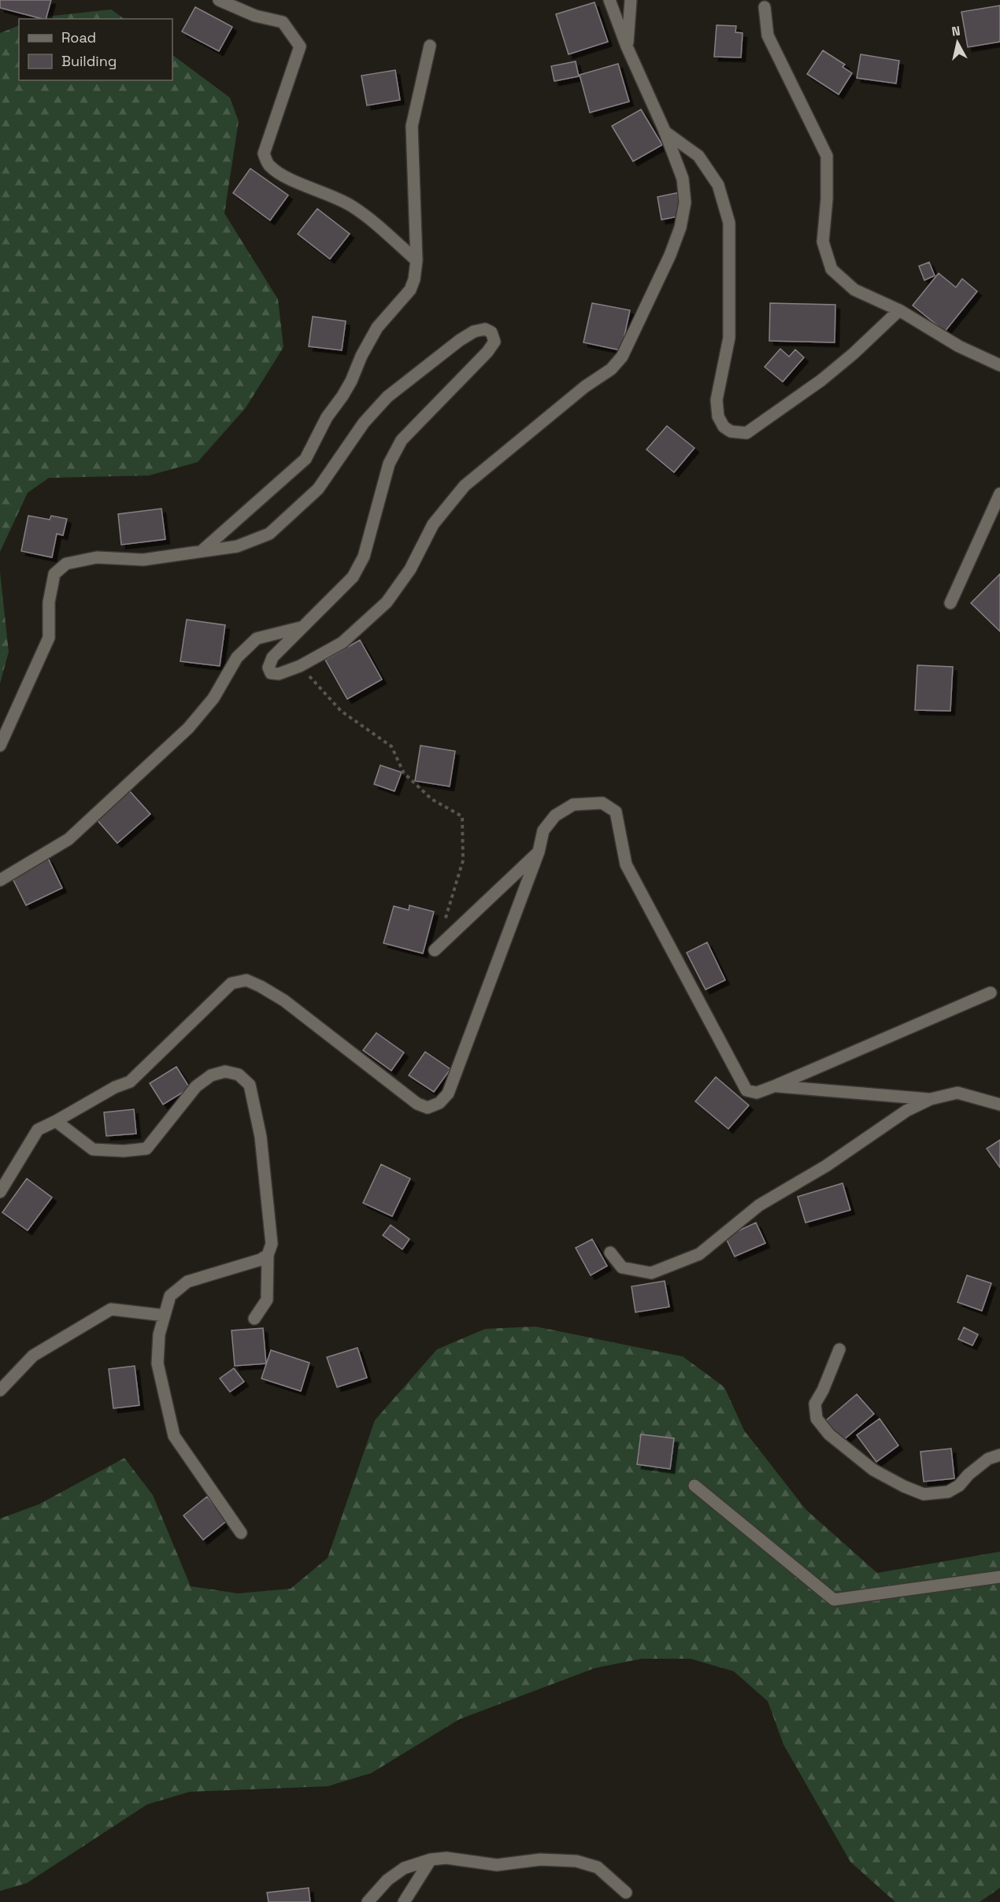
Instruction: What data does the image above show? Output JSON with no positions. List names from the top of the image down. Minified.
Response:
{"legend":["Road","Building"],"north":"top"}
